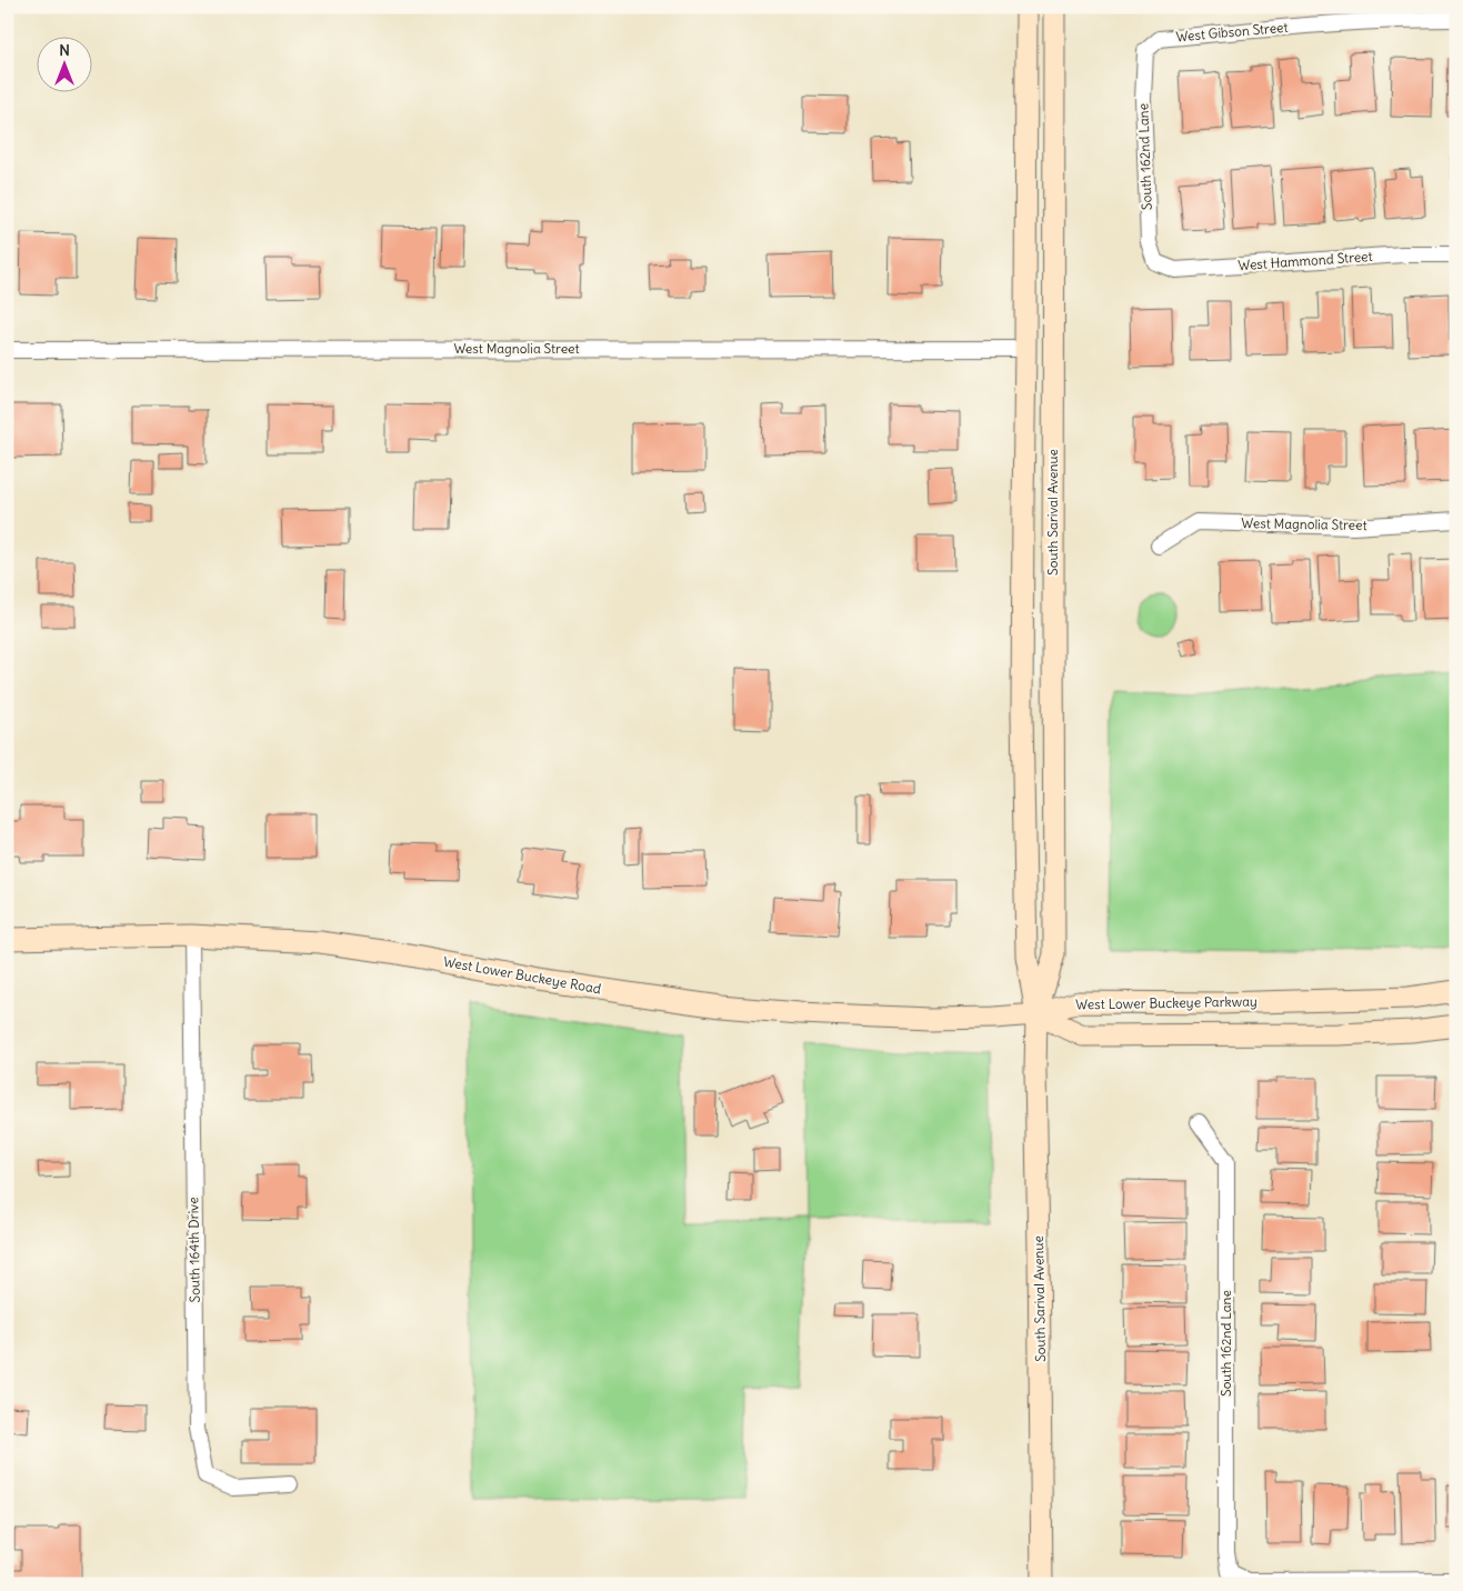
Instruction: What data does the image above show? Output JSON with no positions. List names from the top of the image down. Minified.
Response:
{"streets":{"main road":["South Sarival Avenue","West Lower Buckeye Road","West Lower Buckeye Parkway"],"street":["West Gibson Street","South 162nd Lane","West Hammond Street","West Magnolia Street","South 164th Drive"]},"crossings":[["West Gibson Street","South 162nd Lane"],["South 162nd Lane","West Hammond Street"],["West Magnolia Street","South Sarival Avenue"],["South Sarival Avenue","West Lower Buckeye Road"],["South Sarival Avenue","West Lower Buckeye Parkway"],["West Lower Buckeye Road","West Lower Buckeye Parkway"],["West Lower Buckeye Road","South 164th Drive"]],"north":"top"}
